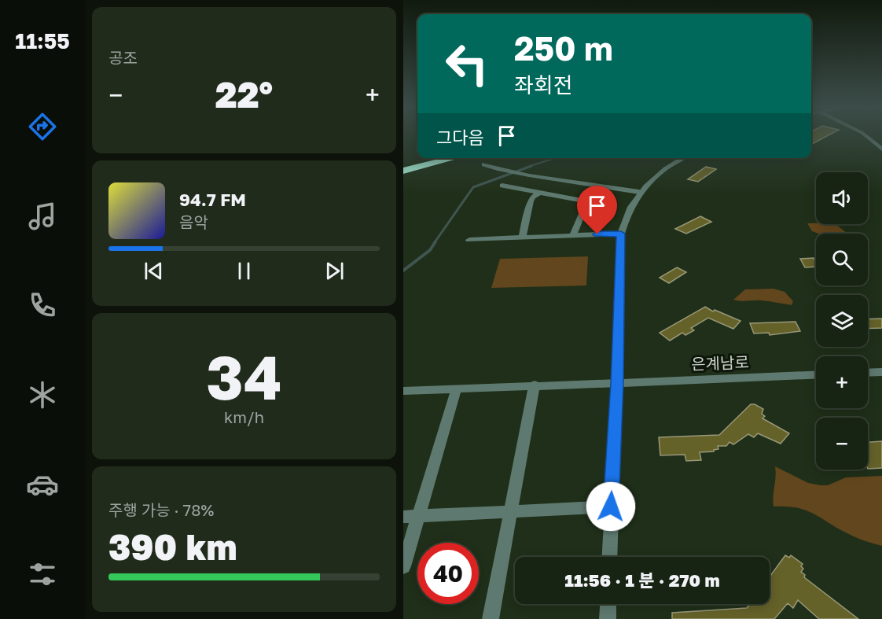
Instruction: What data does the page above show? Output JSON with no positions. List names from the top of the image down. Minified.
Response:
{"streets":{"street":["은계남로"]},"page":{"tabs":"11:55","tile":["공조",["34","km/h"],["주행 가능 · 78%","390 km"]],"turn":["250 m","좌회전"],"heat":["−","22°","+"],"then":"그다음","map_buttons":["+","−"],"song":["94.7 FM","음악"],"limit":"40","trip":"11:56 · 1 분 · 270 m"}}
